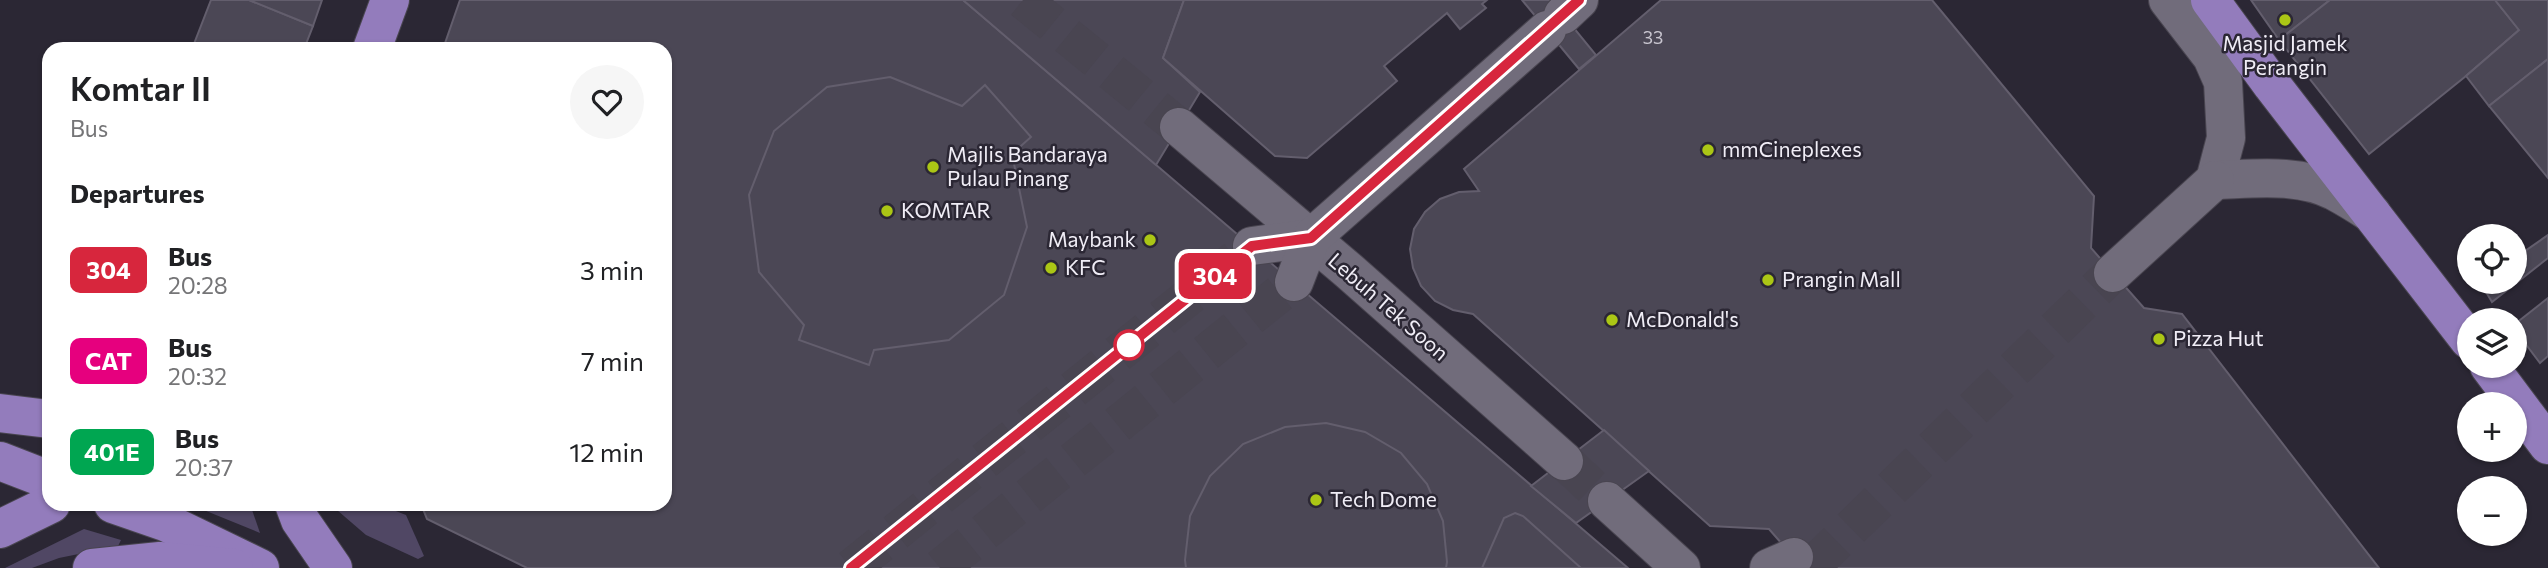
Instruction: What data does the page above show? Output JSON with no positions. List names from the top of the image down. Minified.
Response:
{"streets":{"street":["Lebuh Tek Soon"]},"places":["Masjid Jamek Perangin","mmCineplexes","Majlis Bandaraya Pulau Pinang","KOMTAR","Maybank","KFC","Prangin Mall","McDonald's","Pizza Hut","Tech Dome"],"lines":["bus line 304"],"house_numbers":["33"],"page":{"on_map":"304","heading":[["Komtar II","Bus"],"Departures"],"map_buttons":["+","−"],"list":[{"mark":"304","name":"Bus","note":"20:28","value":"3 min"},{"mark":"CAT","name":"Bus","note":"20:32","value":"7 min"},{"mark":"401E","name":"Bus","note":"20:37","value":"12 min"}]}}
